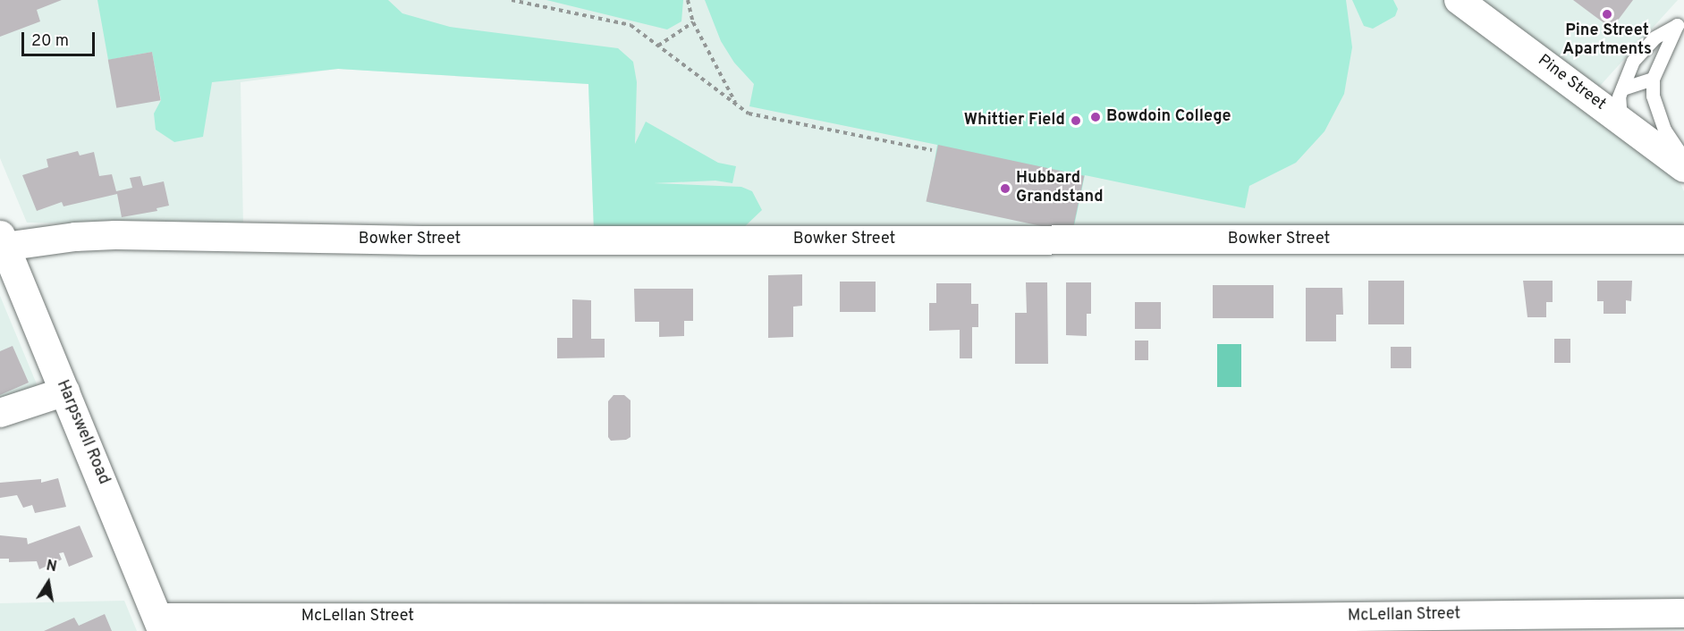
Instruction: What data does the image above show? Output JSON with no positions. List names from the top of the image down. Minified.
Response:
{"streets":{"main road":["Harpswell Road"],"street":["Pine Street","Bowker Street","McLellan Street"]},"crossings":[["Bowker Street","Harpswell Road"],["Harpswell Road","McLellan Street"]],"places":["Pine Street Apartments","Bowdoin College","Whittier Field","Hubbard Grandstand"],"scale_bar":"20 m","north":"top"}
